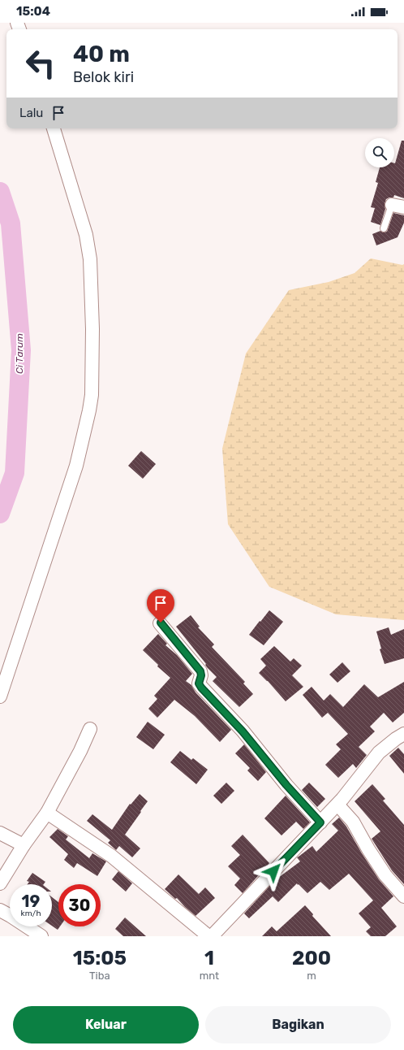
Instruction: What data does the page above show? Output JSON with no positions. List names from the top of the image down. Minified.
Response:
{"water":["Ci Tarum"],"page":{"status":"15:04","turn":["40 m","Belok kiri"],"then":"Lalu","speed":"19 km/h","limit":"30","eta":["15:05","Tiba","1","mnt","200","m"],"buttons":["Keluar","Bagikan"]}}
